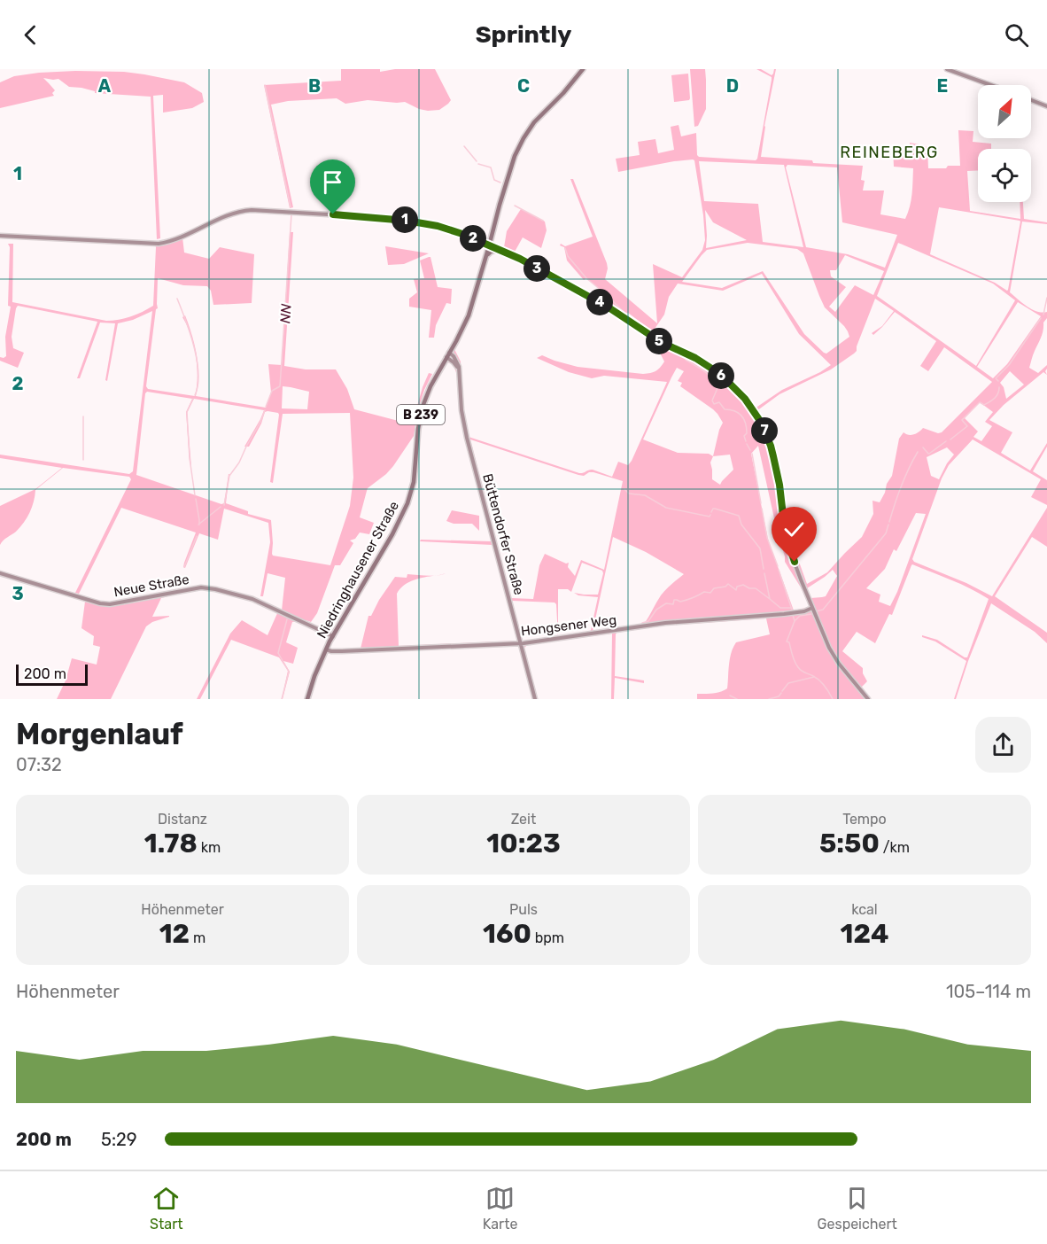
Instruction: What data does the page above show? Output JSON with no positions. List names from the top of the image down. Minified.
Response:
{"streets":{"main road":["B 239","Büttendorfer Straße","Niedringhausener Straße","Neue Straße","Hongsener Weg"]},"crossings":[["Büttendorfer Straße","Niedringhausener Straße"],["Büttendorfer Straße","Hongsener Weg"],["Niedringhausener Straße","Neue Straße"],["Niedringhausener Straße","Hongsener Weg"]],"districts":["REINEBERG"],"water":["NN"],"scale_bar":"200 m","north":"top right","page":{"header":"Sprintly","pins":["1","2","3","4","5","6","7"],"scale":"200 m","heading":["Morgenlauf","07:32"],"stats":[["Distanz","1.78 km"],["Zeit","10:23"],["Tempo","5:50 /km"],["Höhenmeter","12 m"],["Puls","160 bpm"],["kcal","124"]],"chart":["Höhenmeter","105–114 m"],"list":[{"name":"200 m","note":"5:29"}],"tabs":["Start","Karte","Gespeichert"]},"grid":{"columns":["A","B","C","D","E"],"rows":["1","2","3"]}}
